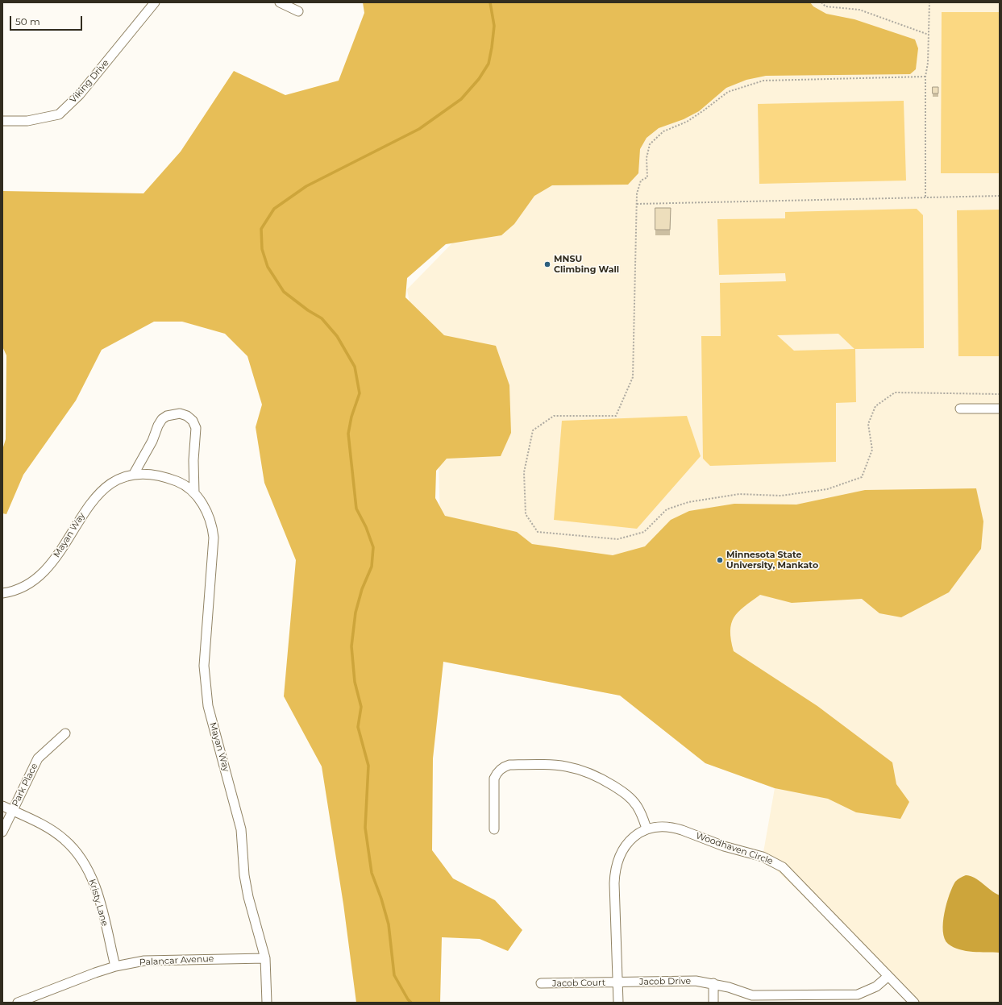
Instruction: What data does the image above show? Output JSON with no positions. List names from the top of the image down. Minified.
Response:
{"streets":{"street":["Viking Drive","Mayan Way","Park Place","Woodhaven Circle","Kristy Lane","Palancar Avenue","Jacob Drive","Jacob Court"]},"crossings":[["Mayan Way","Palancar Avenue"],["Park Place","Kristy Lane"],["Woodhaven Circle","Jacob Drive"],["Kristy Lane","Palancar Avenue"],["Jacob Drive","Jacob Court"]],"places":["MNSU Climbing Wall","Minnesota State University, Mankato"],"scale_bar":"50 m"}
